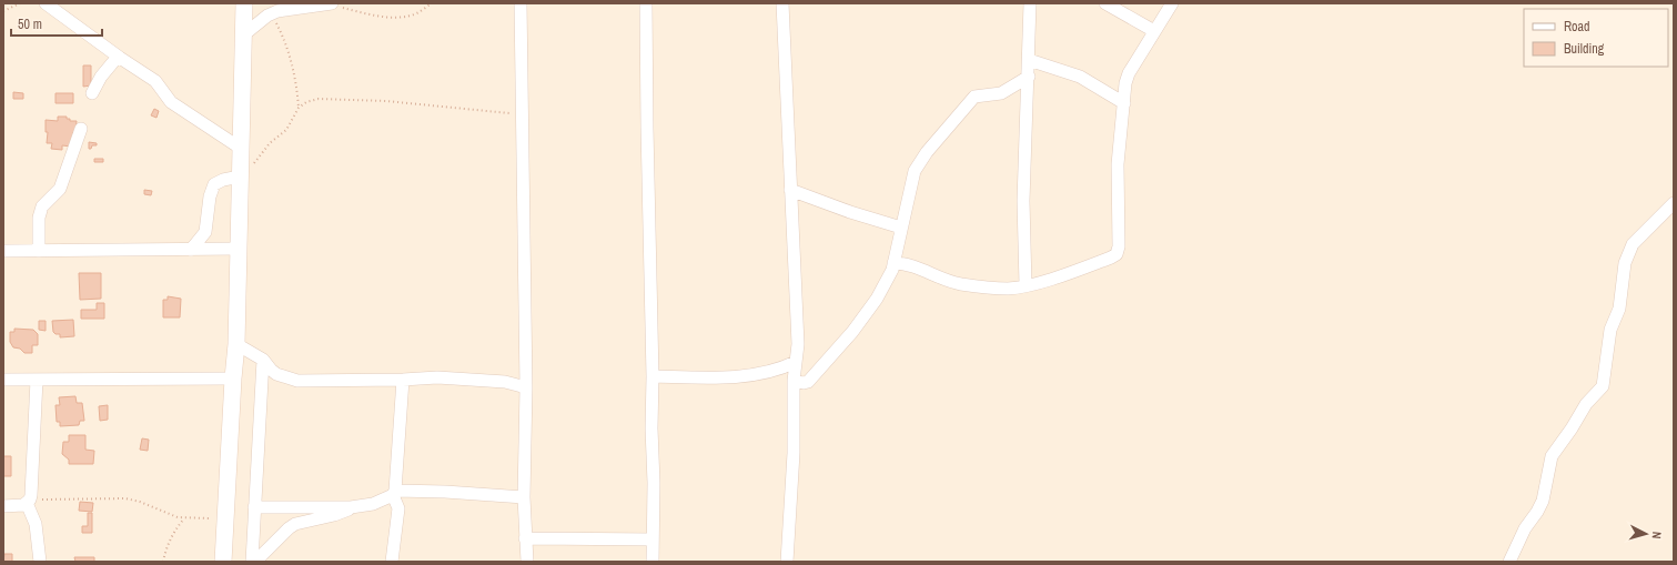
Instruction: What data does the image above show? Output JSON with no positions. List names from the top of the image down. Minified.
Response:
{"legend":["Road","Building"],"scale_bar":"50 m","north":"right"}
